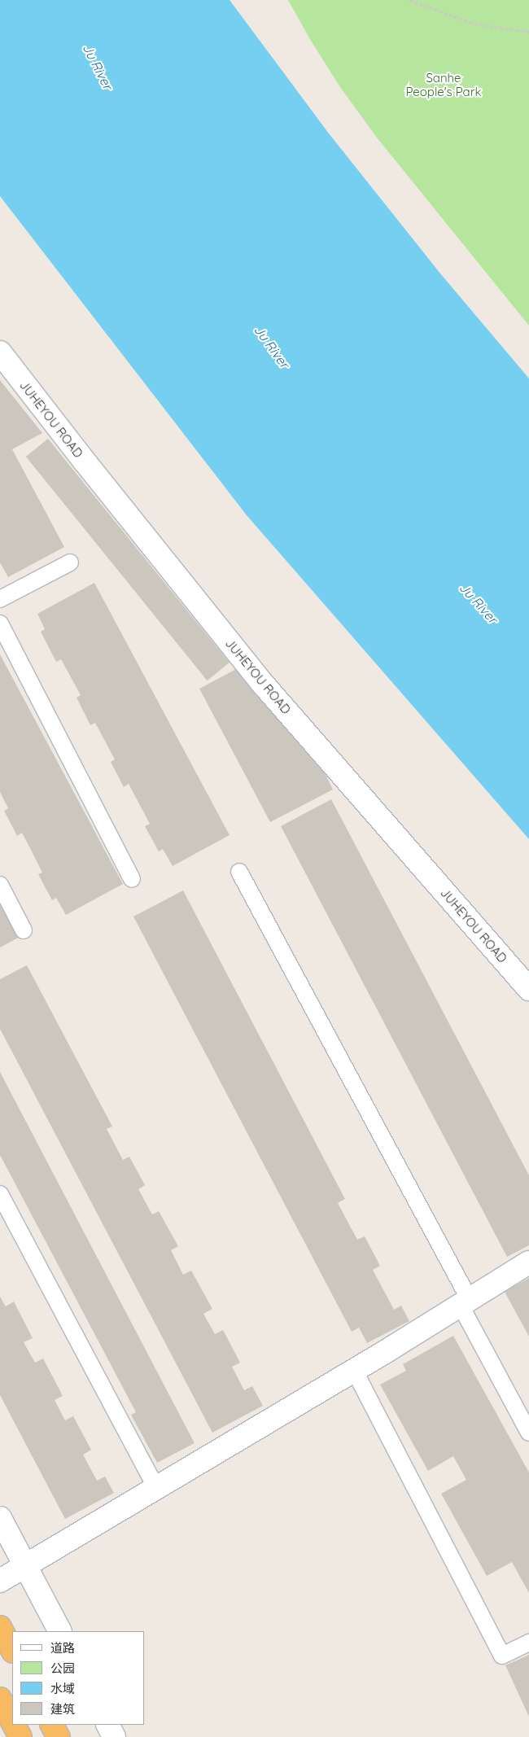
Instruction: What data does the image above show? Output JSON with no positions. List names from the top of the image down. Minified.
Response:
{"streets":{"street":["JUHEYOU ROAD"]},"water":["Ju River"],"parks":["Sanhe People's Park"],"legend":["道路","公园","水域","建筑"]}
